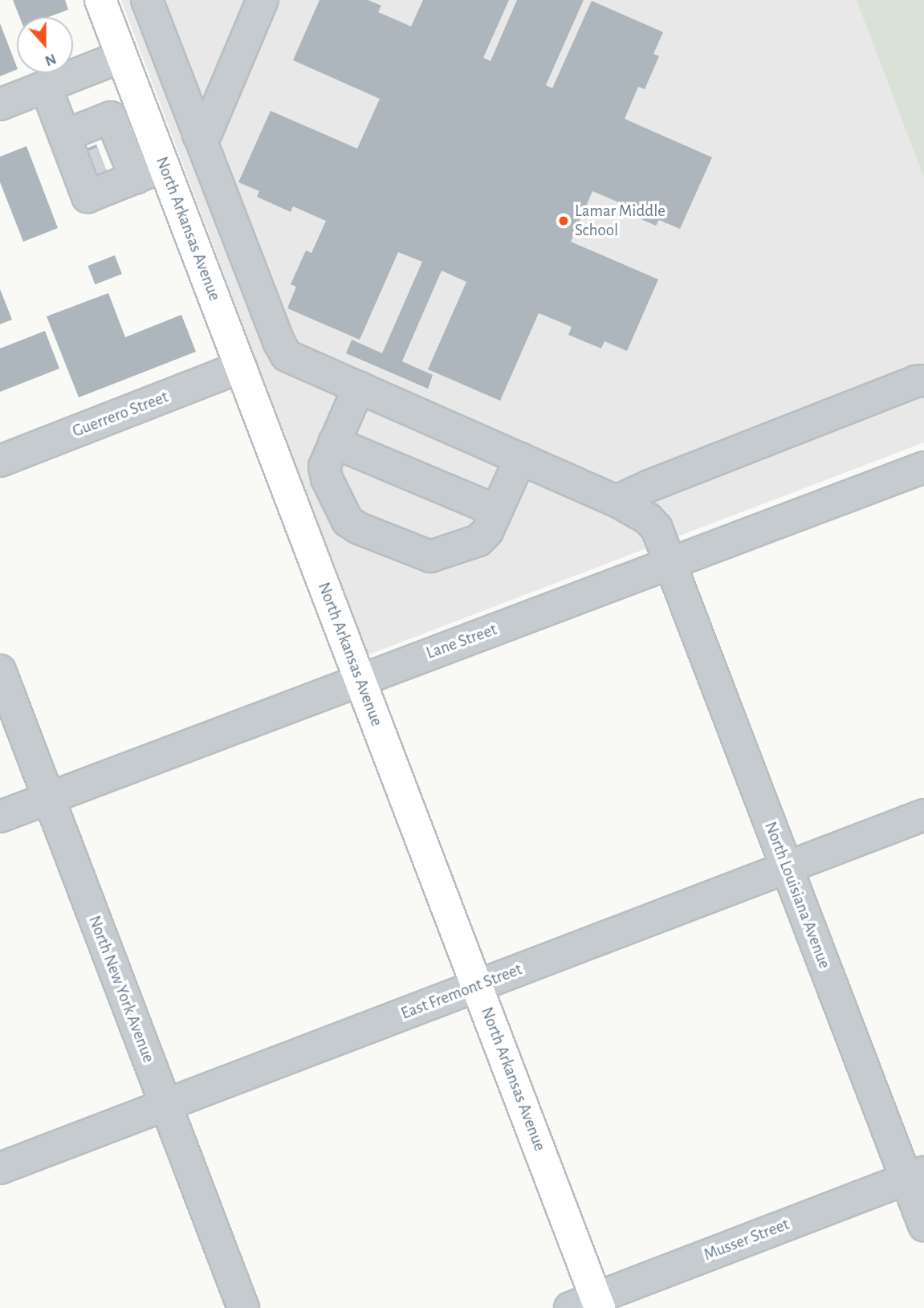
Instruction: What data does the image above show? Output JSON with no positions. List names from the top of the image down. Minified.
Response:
{"streets":{"main road":["North Arkansas Avenue"],"street":["Guerrero Street","Lane Street","North Louisiana Avenue","North New York Avenue","East Fremont Street","Musser Street"]},"crossings":[["North Arkansas Avenue","Guerrero Street"],["North Arkansas Avenue","Lane Street"],["North Arkansas Avenue","East Fremont Street"],["North Arkansas Avenue","Musser Street"],["Lane Street","North Louisiana Avenue"],["Lane Street","North New York Avenue"],["North Louisiana Avenue","East Fremont Street"],["North Louisiana Avenue","Musser Street"],["North New York Avenue","East Fremont Street"]],"places":["Lamar Middle School"],"north":"bottom"}
